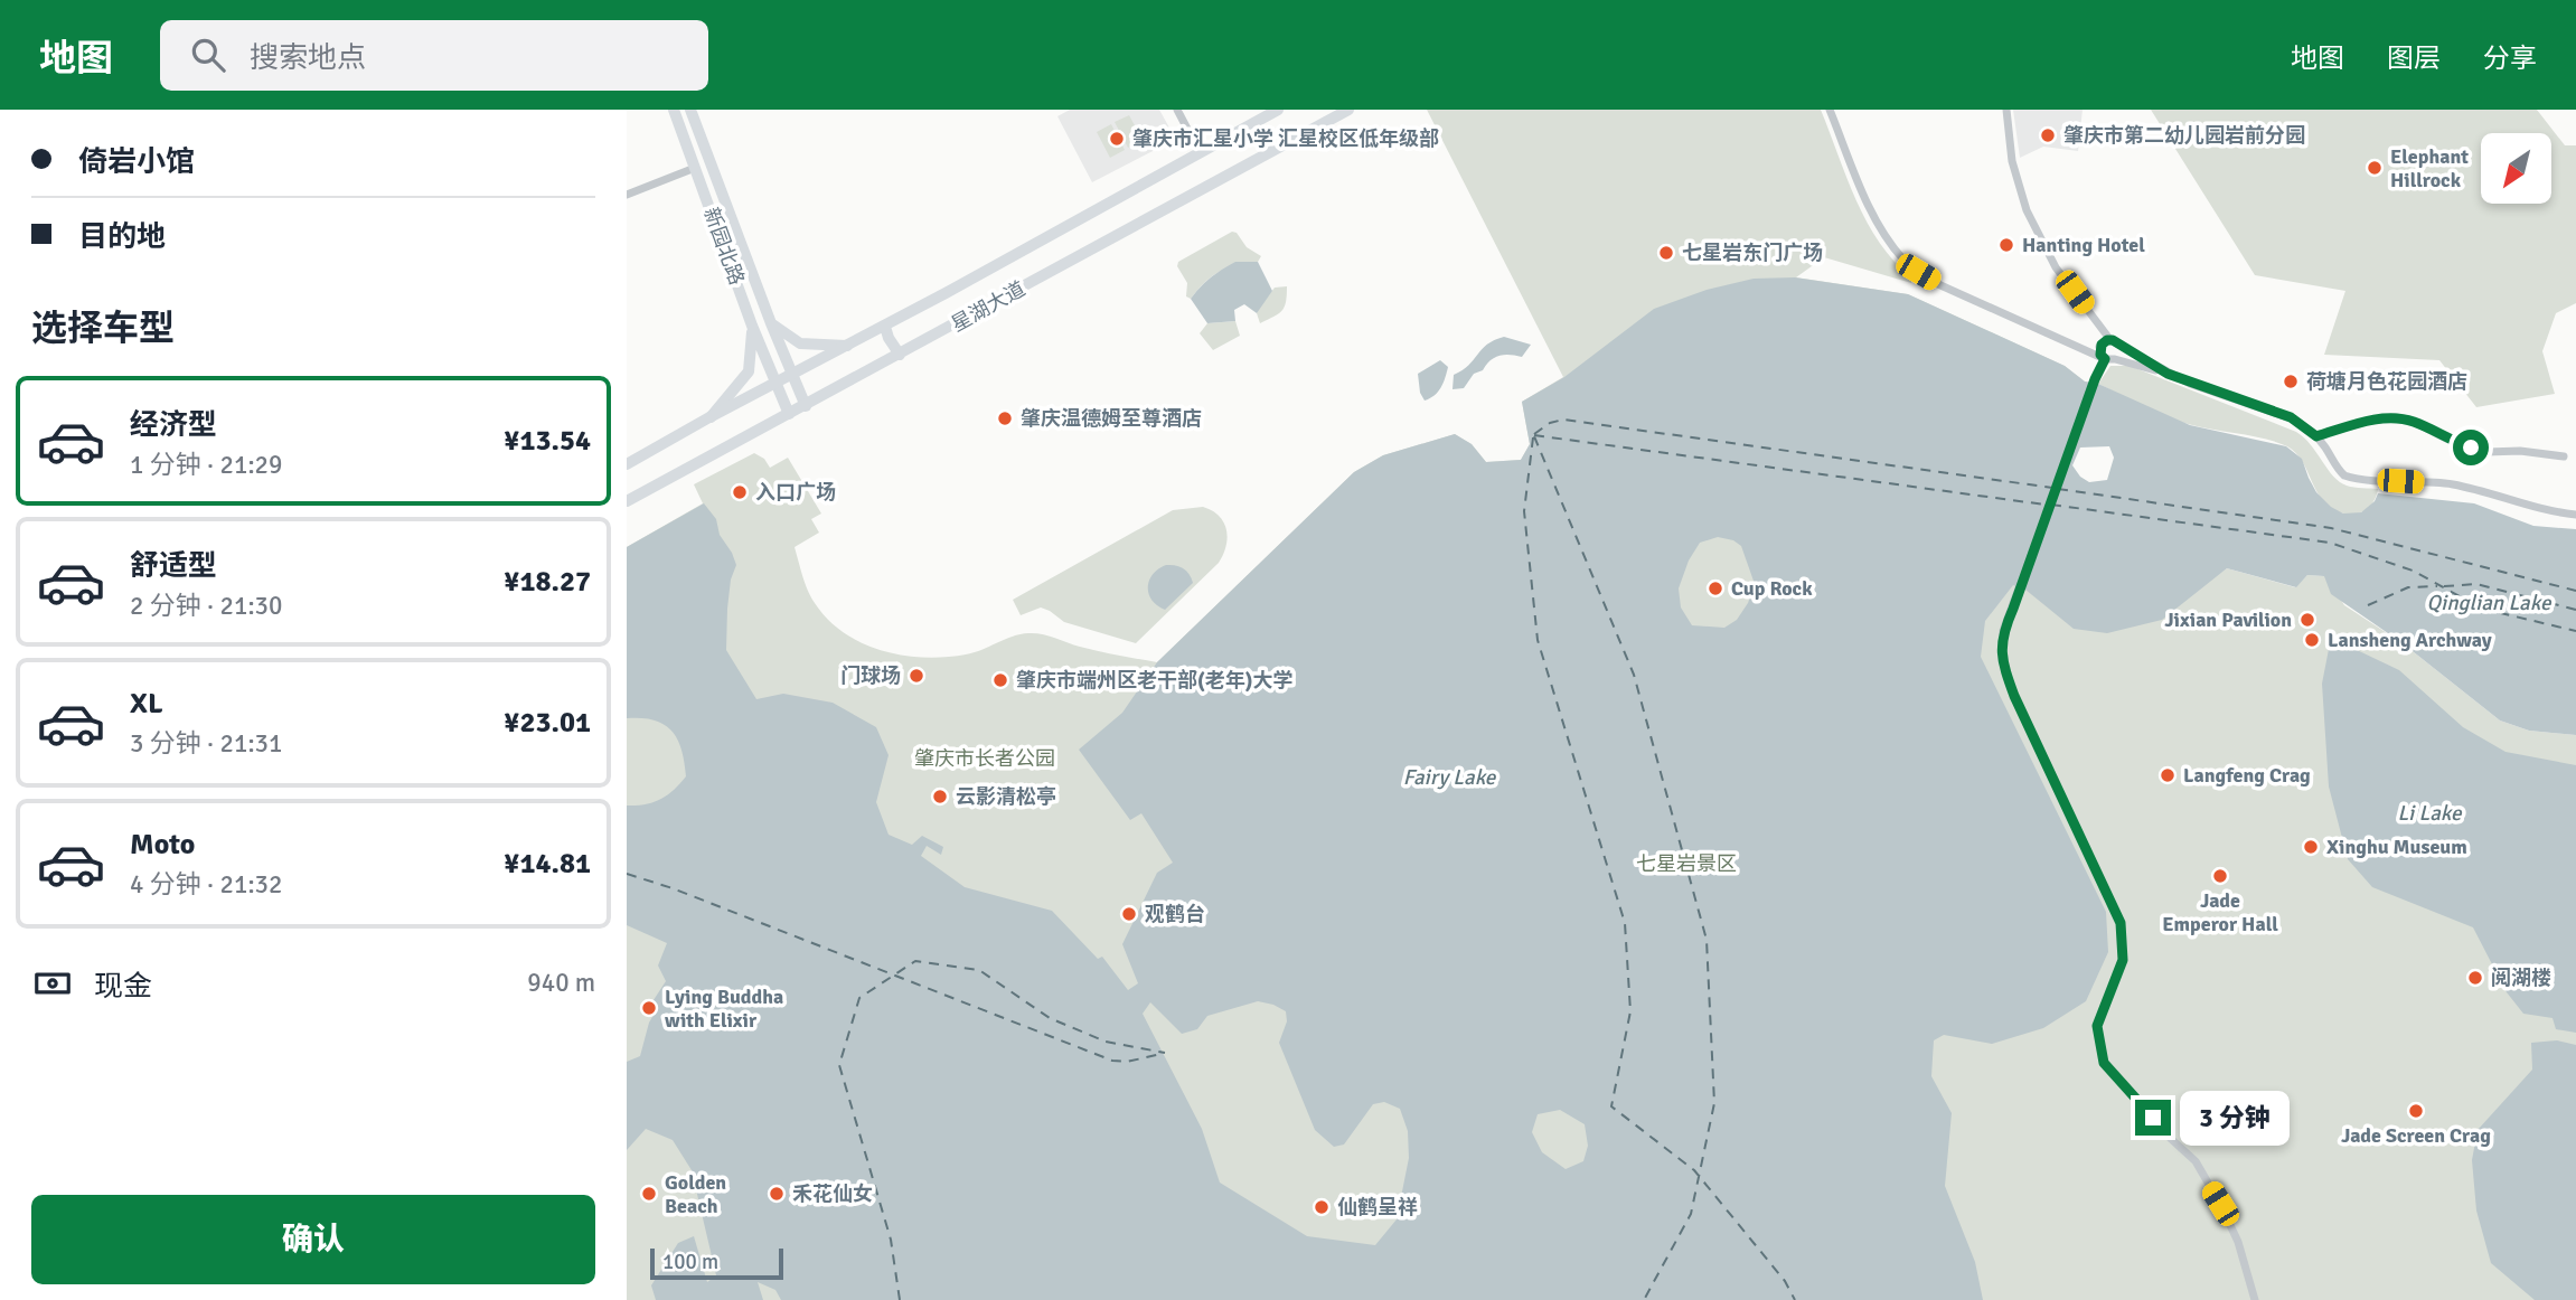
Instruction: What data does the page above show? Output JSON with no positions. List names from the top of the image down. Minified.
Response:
{"streets":{"main road":["新园北路","星湖大道"]},"crossings":[["新园北路","星湖大道"]],"water":["Qinglian Lake","Fairy Lake","Li Lake"],"parks":["肇庆市长者公园","七星岩景区"],"places":["肇庆市第二幼儿园岩前分园","肇庆市汇星小学 汇星校区低年级部","Elephant Hillrock","Hanting Hotel","七星岩东门广场","荷塘月色花园酒店","肇庆温德姆至尊酒店","入口广场","Cup Rock","Jixian Pavilion","Lansheng Archway","门球场","肇庆市端州区老干部(老年)大学","Langfeng Crag","云影清松亭","Xinghu Museum","Jade Emperor Hall","观鹤台","阅湖楼","Lying Buddha with Elixir","Jade Screen Crag","Golden Beach","禾花仙女","仙鹤呈祥"],"scale_bar":"100 m","north":"bottom left","page":{"header":"地图","search":"搜索地点","nav":["地图","图层","分享"],"banner":["倚岩小馆","目的地"],"heading":"选择车型","list":[{"name":"经济型","note":"1 分钟 · 21:29","value":"¥13.54"},{"name":"舒适型","note":"2 分钟 · 21:30","value":"¥18.27"},{"name":"XL","note":"3 分钟 · 21:31","value":"¥23.01"},{"name":"Moto","note":"4 分钟 · 21:32","value":"¥14.81"}],"pay":["现金","940 m"],"bubble":"3 分钟","buttons":"确认","scale":"100 m"}}
